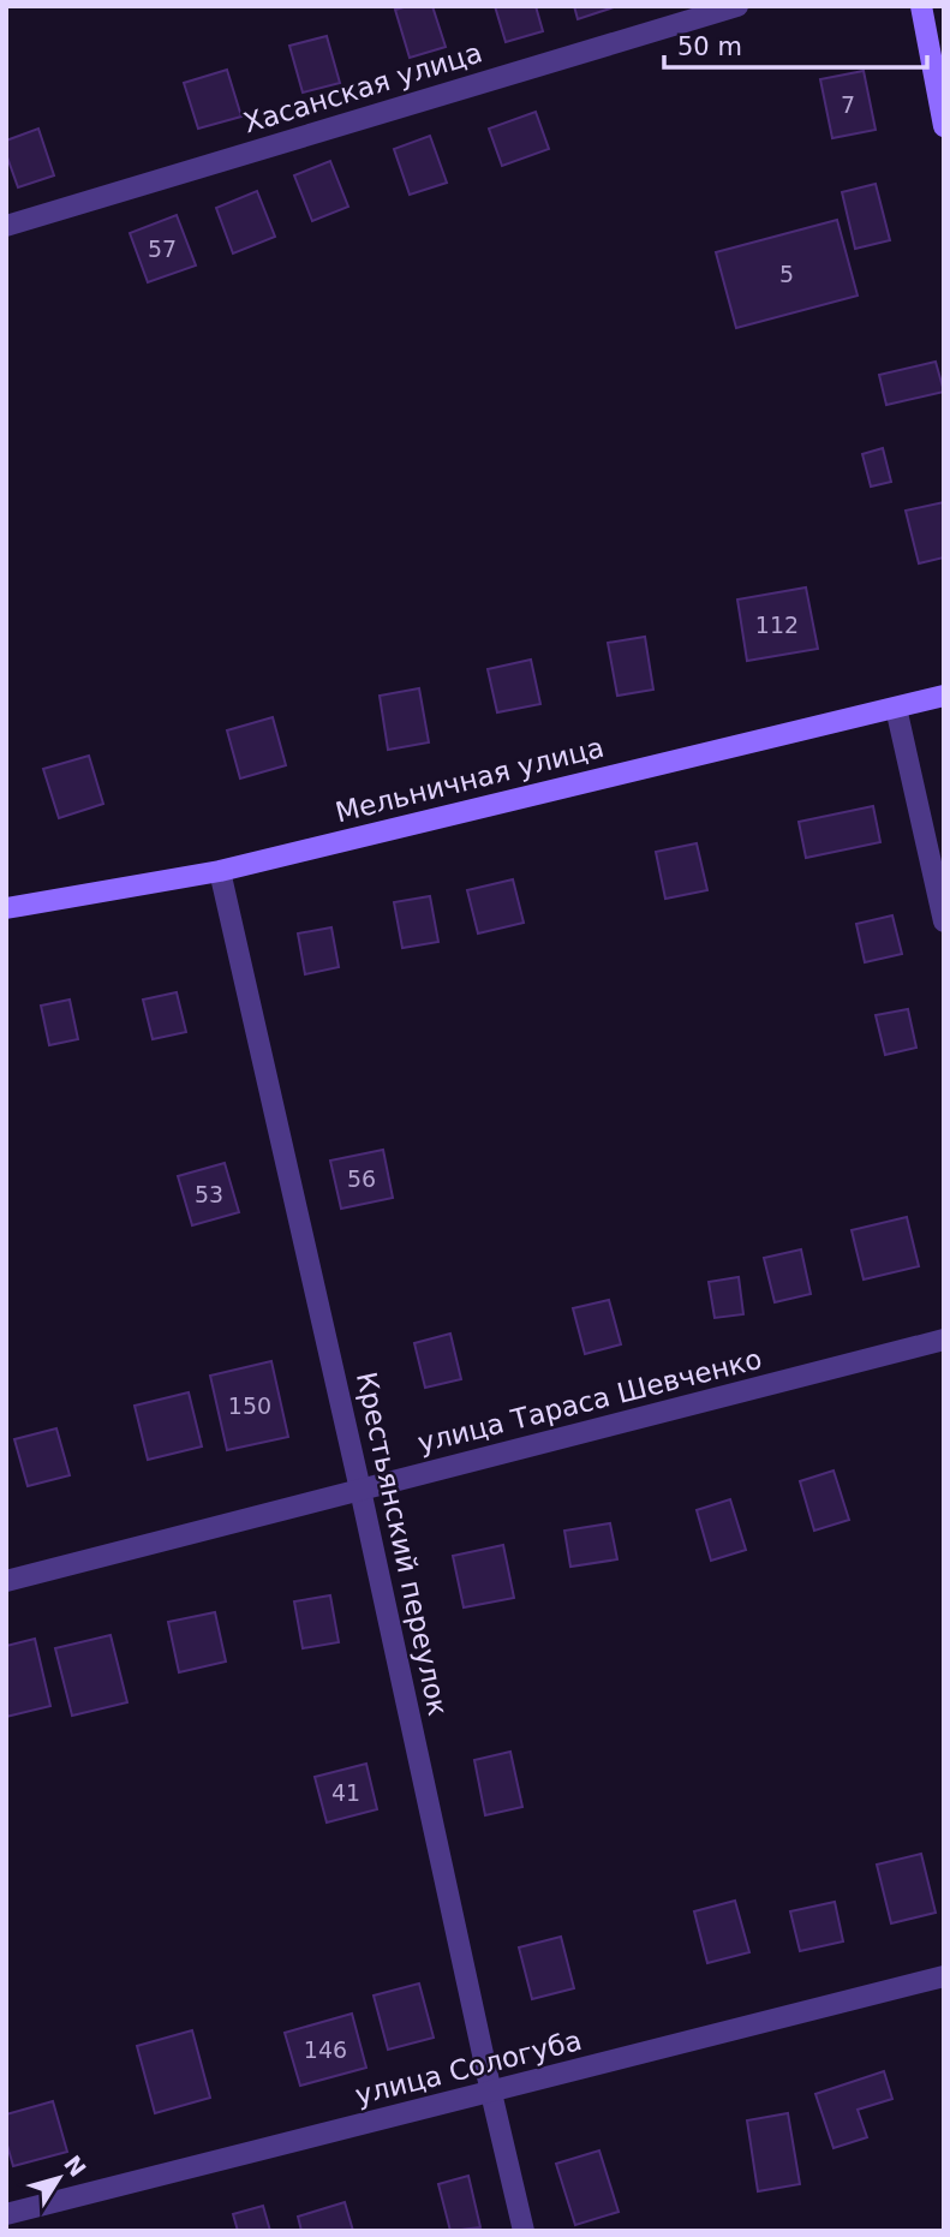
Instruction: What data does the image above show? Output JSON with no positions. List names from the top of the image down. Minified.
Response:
{"streets":{"main road":["Мельничная улица"],"street":["Хасанская улица","улица Тараса Шевченко","Крестьянский переулок","улица Сологуба"]},"crossings":[["Мельничная улица","Крестьянский переулок"],["улица Тараса Шевченко","Крестьянский переулок"],["Крестьянский переулок","улица Сологуба"]],"house_numbers":["7","57","5","112","56","53","150","41","146"],"scale_bar":"50 m","north":"top right"}
